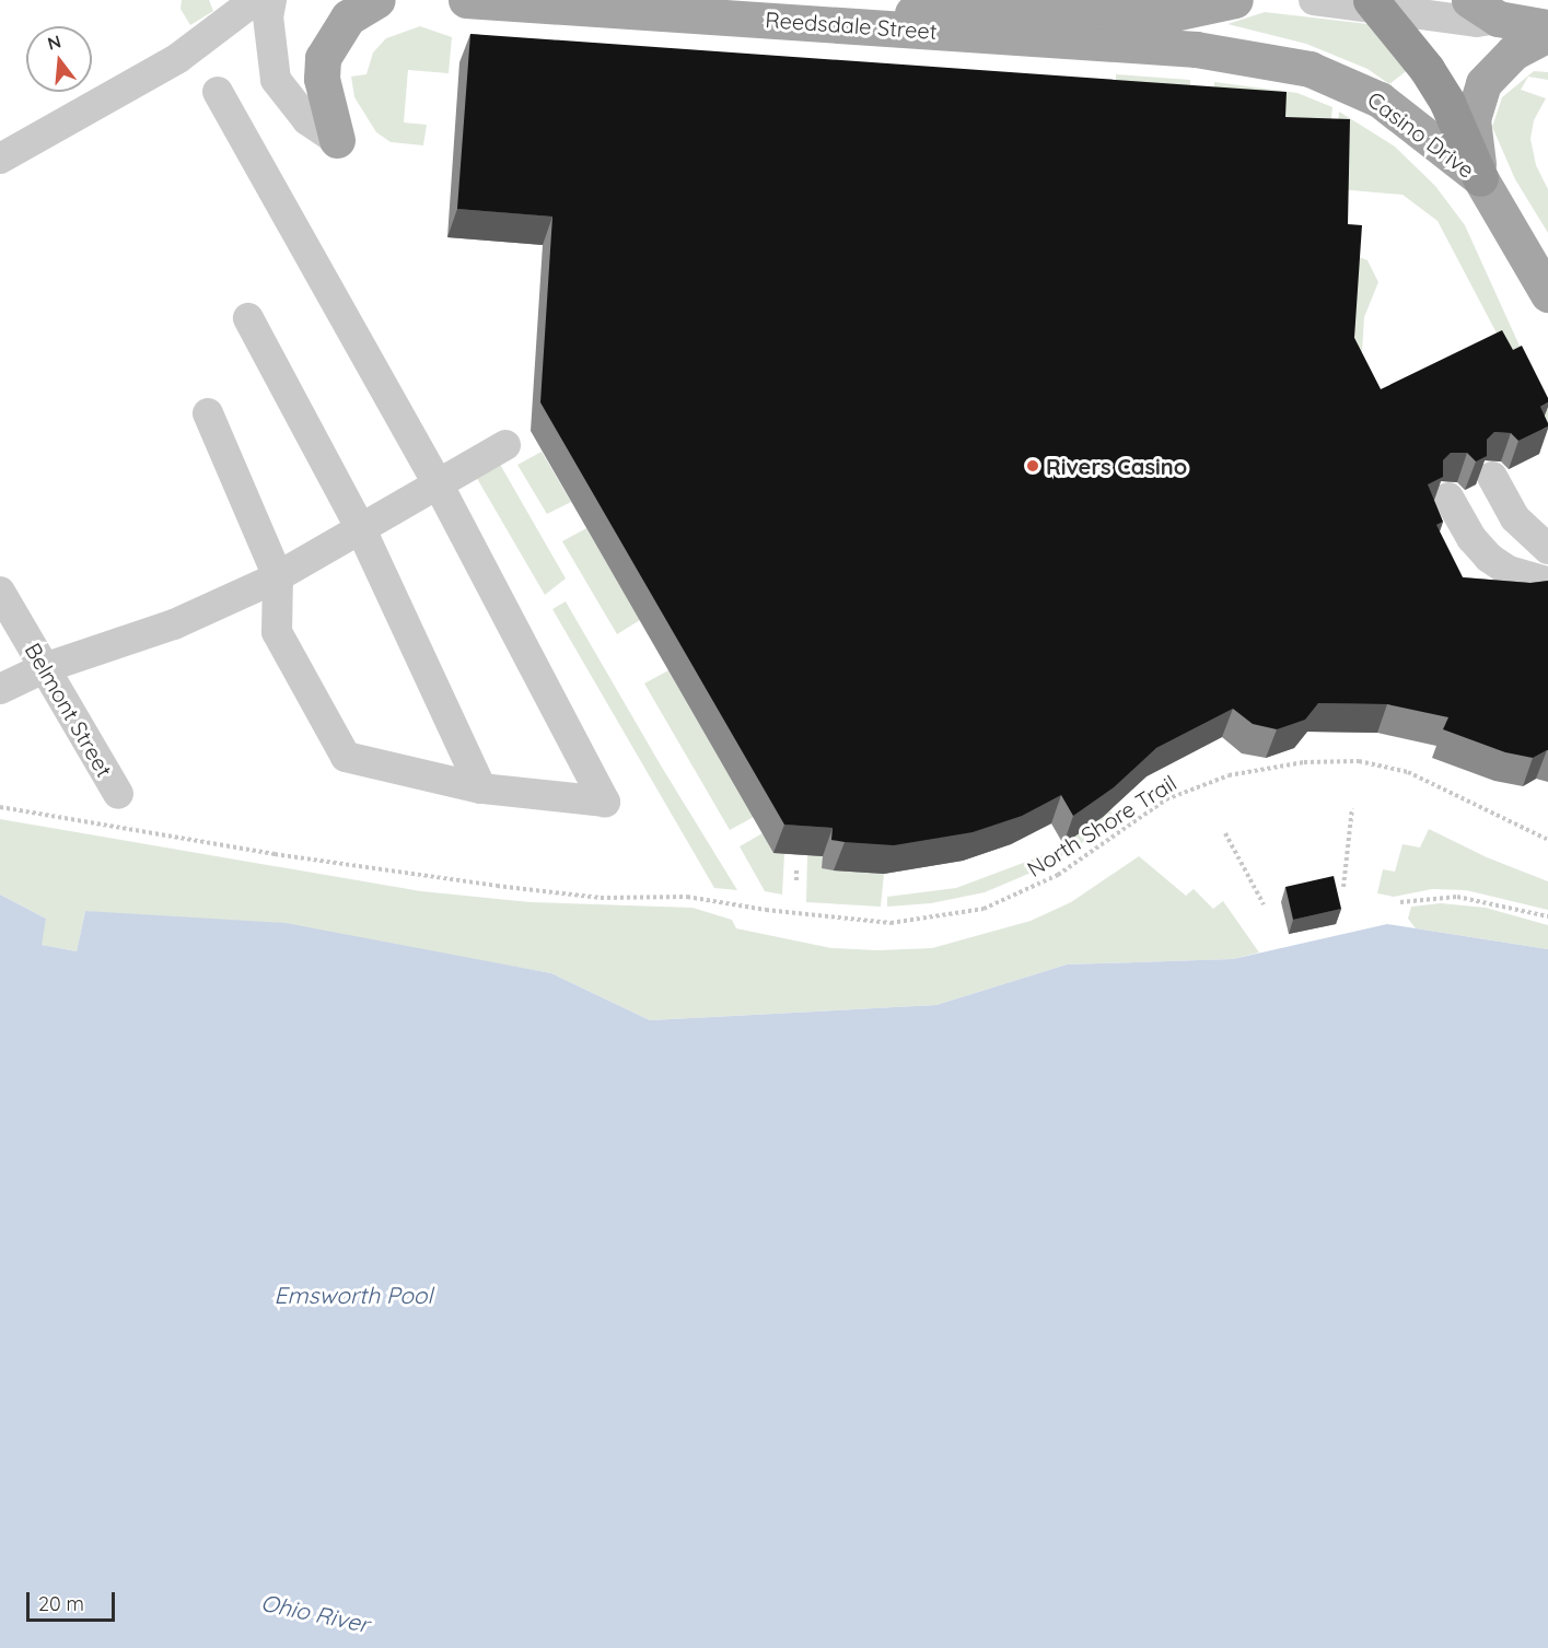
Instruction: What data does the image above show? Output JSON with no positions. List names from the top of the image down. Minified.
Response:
{"streets":{"main road":["Reedsdale Street","Casino Drive"],"street":["Belmont Street"],"path":["North Shore Trail"]},"crossings":[["Reedsdale Street","Casino Drive"]],"water":["Emsworth Pool","Ohio River"],"places":["Rivers Casino"],"scale_bar":"20 m","north":"top"}
